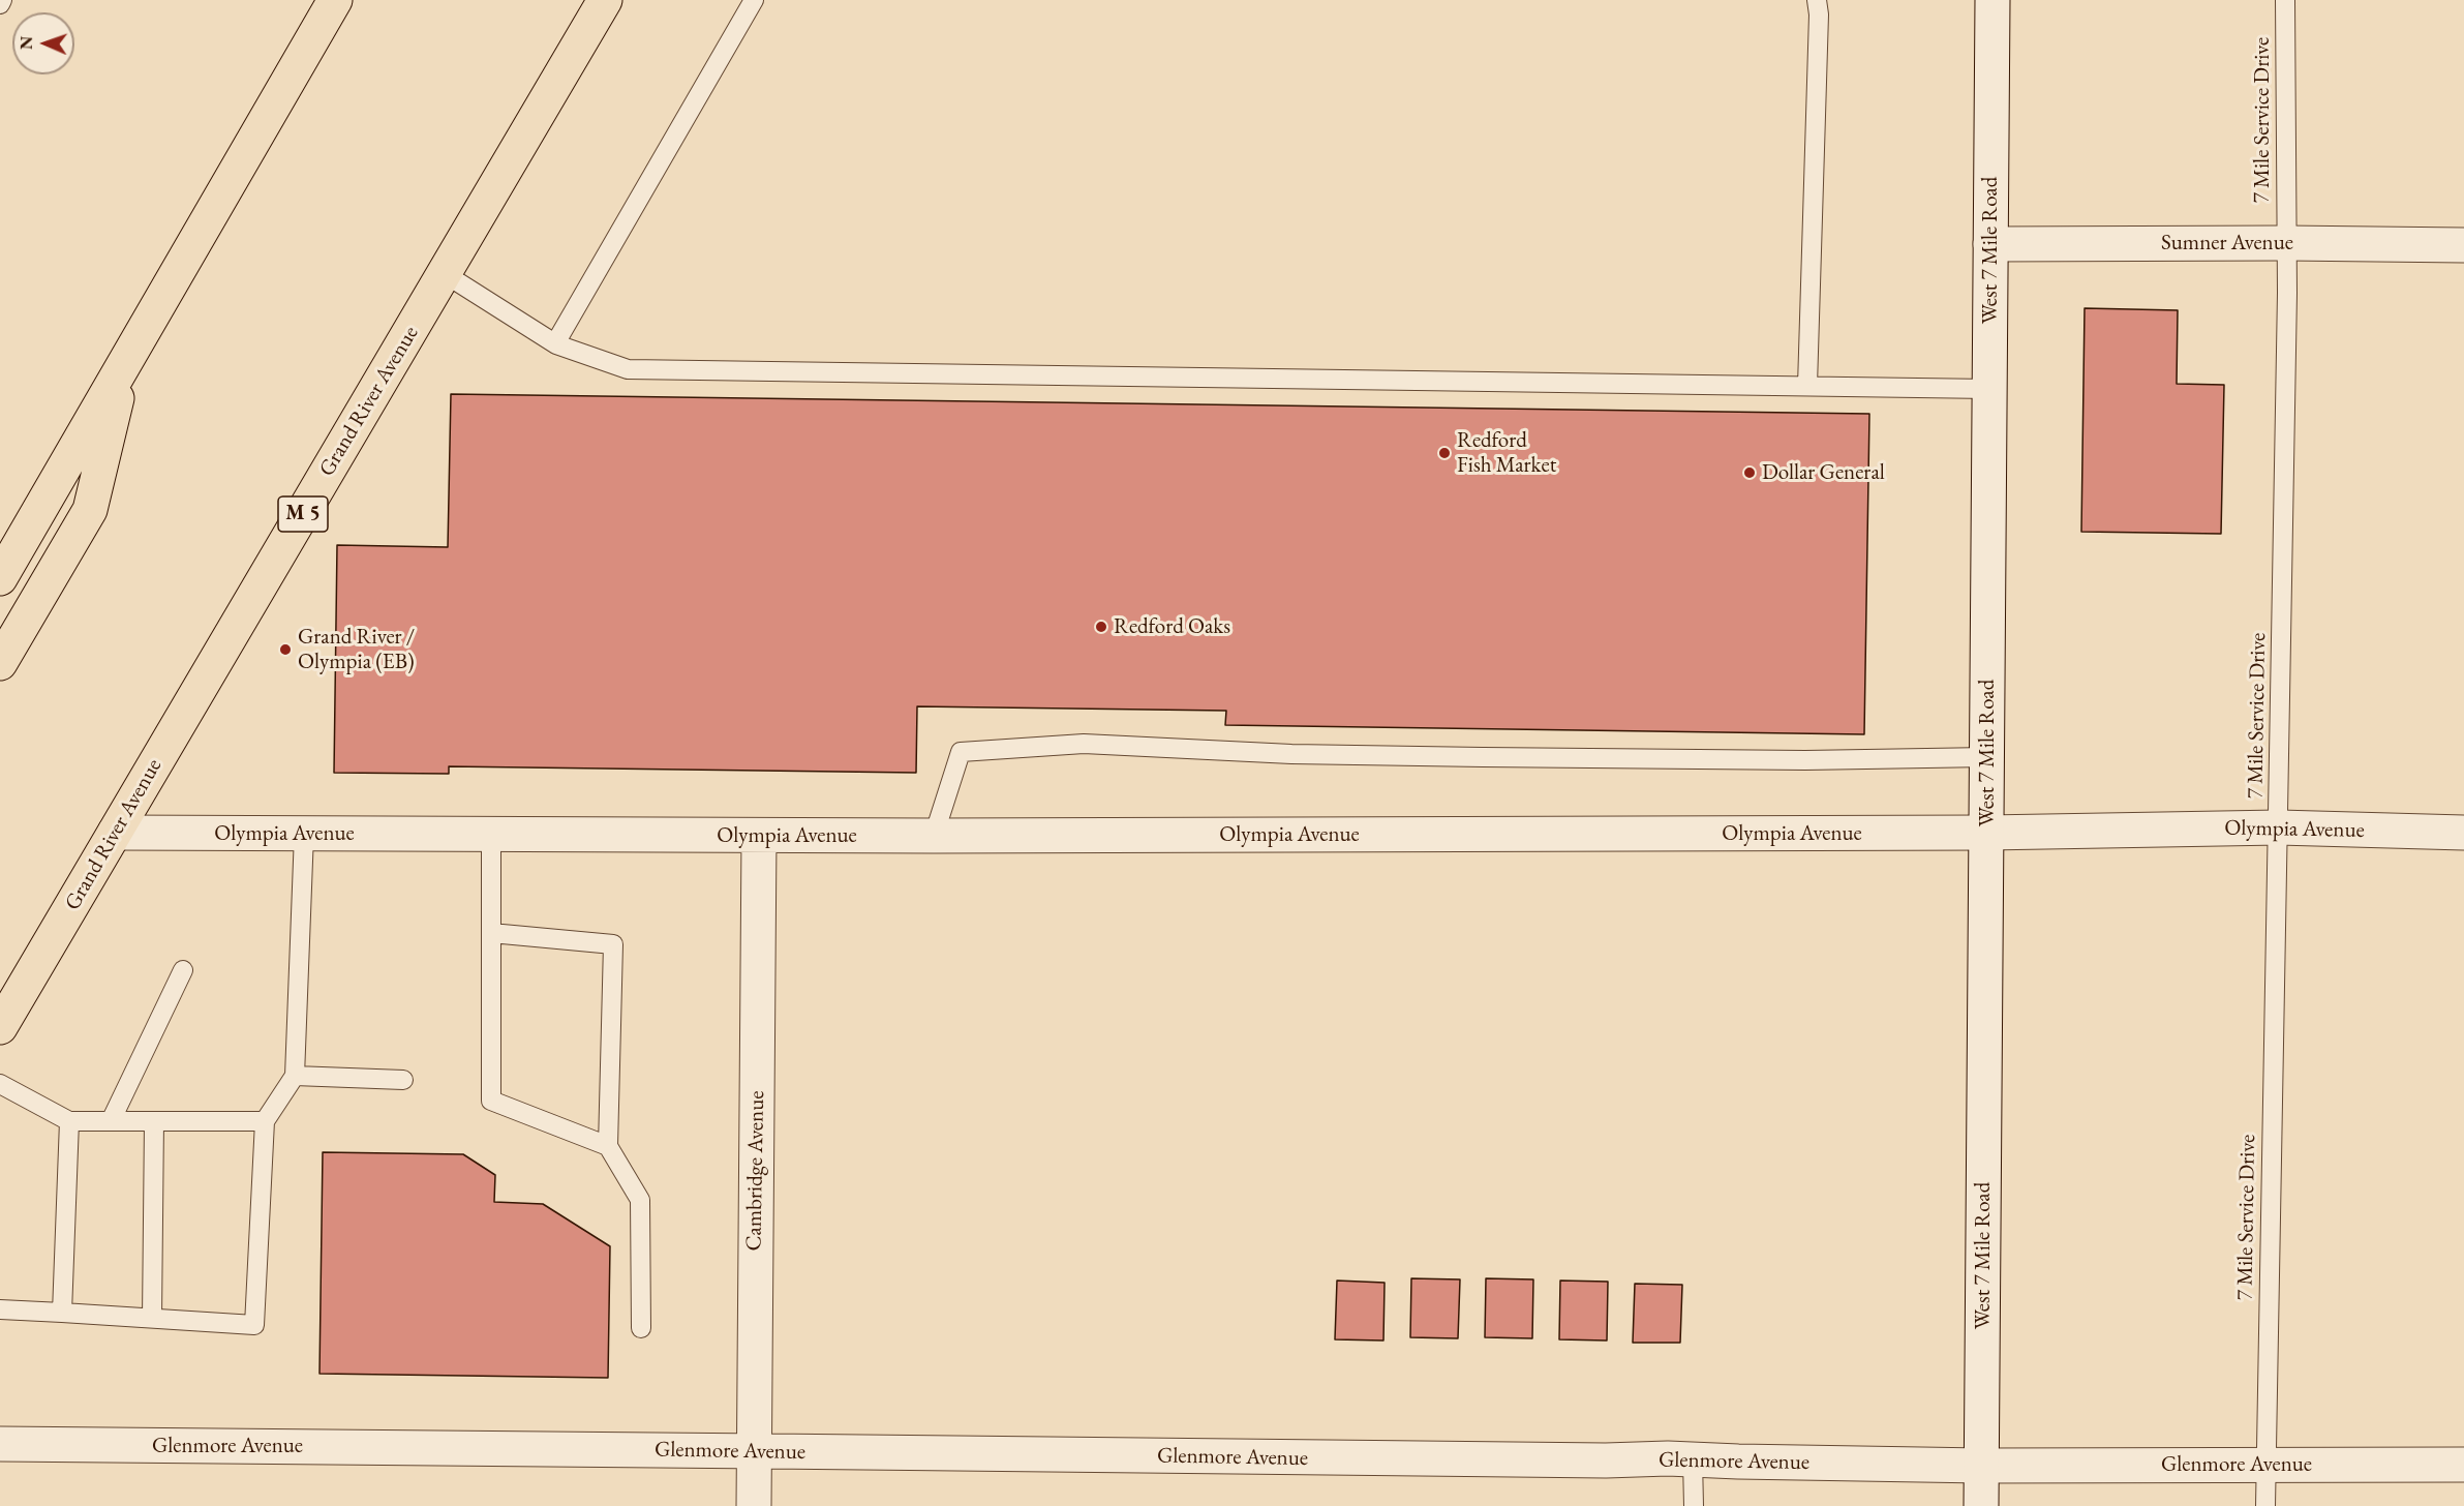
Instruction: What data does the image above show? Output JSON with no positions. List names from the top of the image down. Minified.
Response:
{"streets":{"main road":["Grand River Avenue","M 5"],"street":["Sumner Avenue","West 7 Mile Road","Olympia Avenue","Cambridge Avenue","Glenmore Avenue"],"lane":["7 Mile Service Drive"]},"crossings":[["7 Mile Service Drive","Sumner Avenue"],["7 Mile Service Drive","Olympia Avenue"],["7 Mile Service Drive","Glenmore Avenue"],["Sumner Avenue","West 7 Mile Road"],["West 7 Mile Road","Olympia Avenue"],["West 7 Mile Road","Glenmore Avenue"],["Grand River Avenue","Olympia Avenue"],["Olympia Avenue","Cambridge Avenue"],["Cambridge Avenue","Glenmore Avenue"]],"places":["Redford Fish Market","Dollar General","Redford Oaks","Grand River / Olympia (EB)"],"north":"left"}
